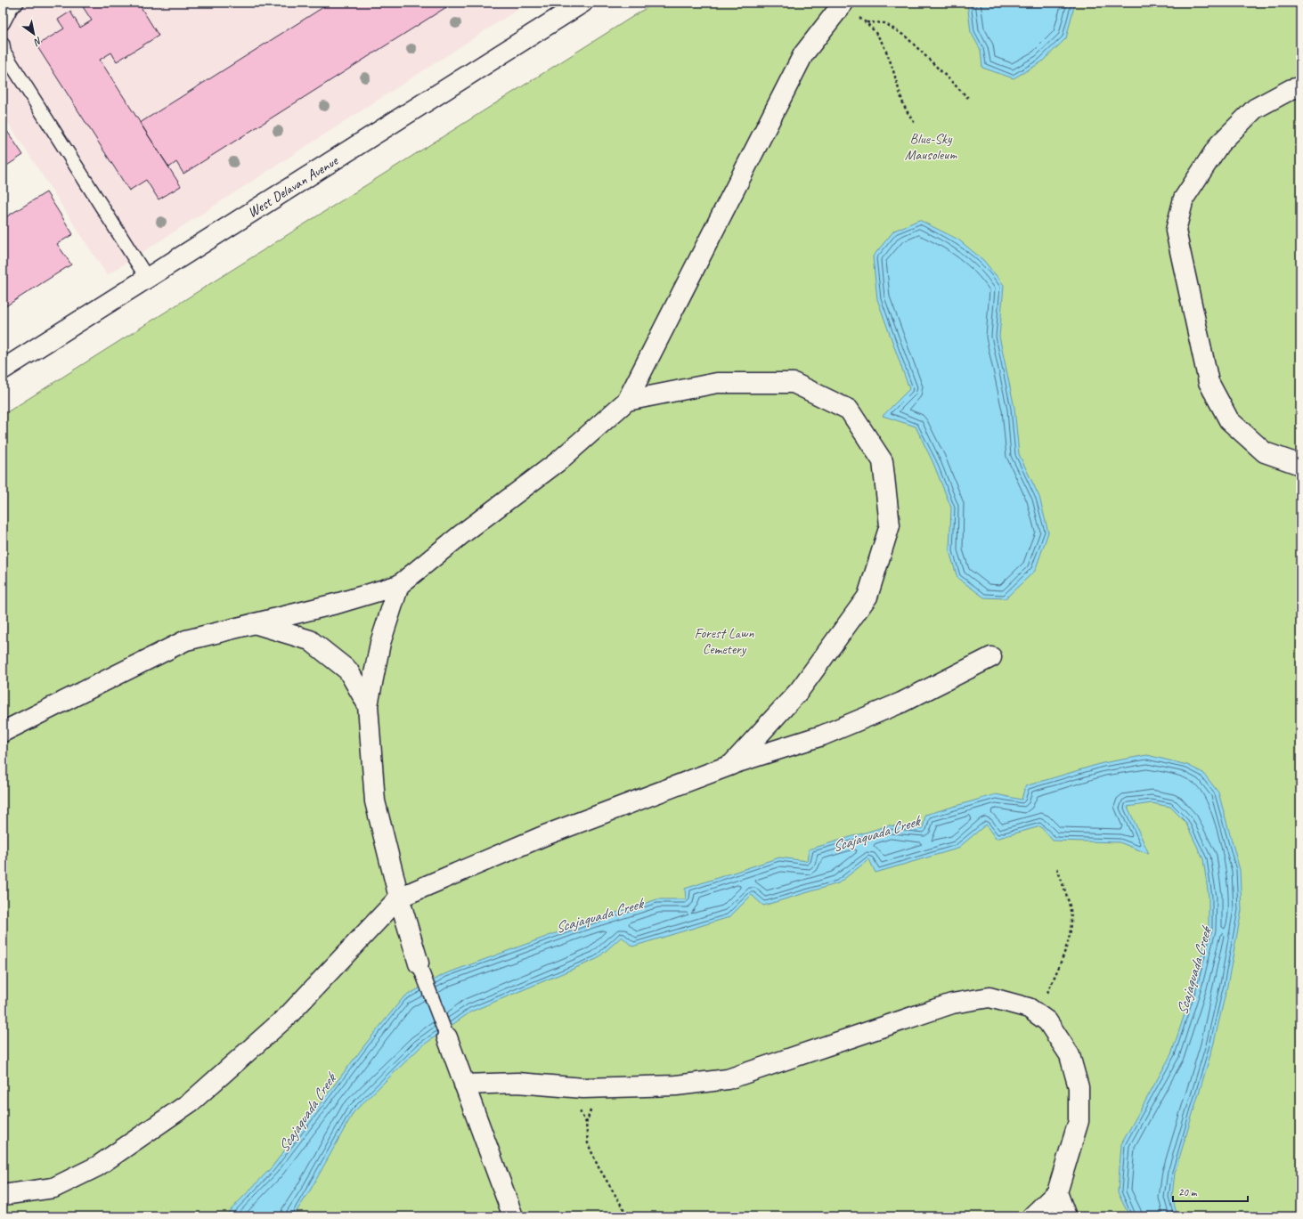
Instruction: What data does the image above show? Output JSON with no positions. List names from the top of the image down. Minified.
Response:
{"streets":{"street":["West Delavan Avenue"]},"water":["Scajaquada Creek"],"parks":["Blue-Sky Mausoleum","Forest Lawn Cemetery"],"scale_bar":"20 m","north":"bottom right"}
